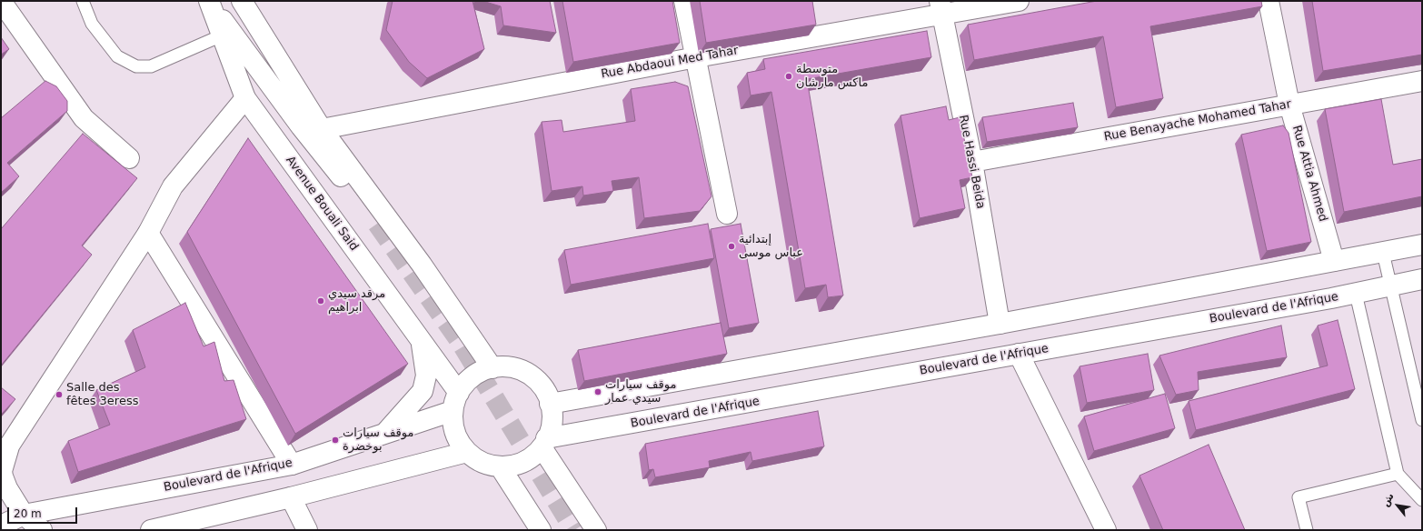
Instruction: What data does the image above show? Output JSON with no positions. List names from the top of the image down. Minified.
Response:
{"streets":{"main road":["Rue Abdaoui Med Tahar","Rue Benayache Mohamed Tahar","Rue Hassi Beida","Rue Attia Ahmed","Avenue Bouali Said","Boulevard de l'Afrique"]},"crossings":[["Rue Abdaoui Med Tahar","Rue Hassi Beida"],["Rue Abdaoui Med Tahar","Avenue Bouali Said"],["Rue Benayache Mohamed Tahar","Rue Hassi Beida"],["Rue Benayache Mohamed Tahar","Rue Attia Ahmed"],["Avenue Bouali Said","Boulevard de l'Afrique"]],"places":["متوسطة ماكس مارشان","إبتدائية عباس موسى","مرقد سيدي ابراهيم","موقف سيارات سيدي عمار","Salle des fêtes 3eress","موقف سيارات بوخضرة"],"scale_bar":"20 m","north":"top left"}
